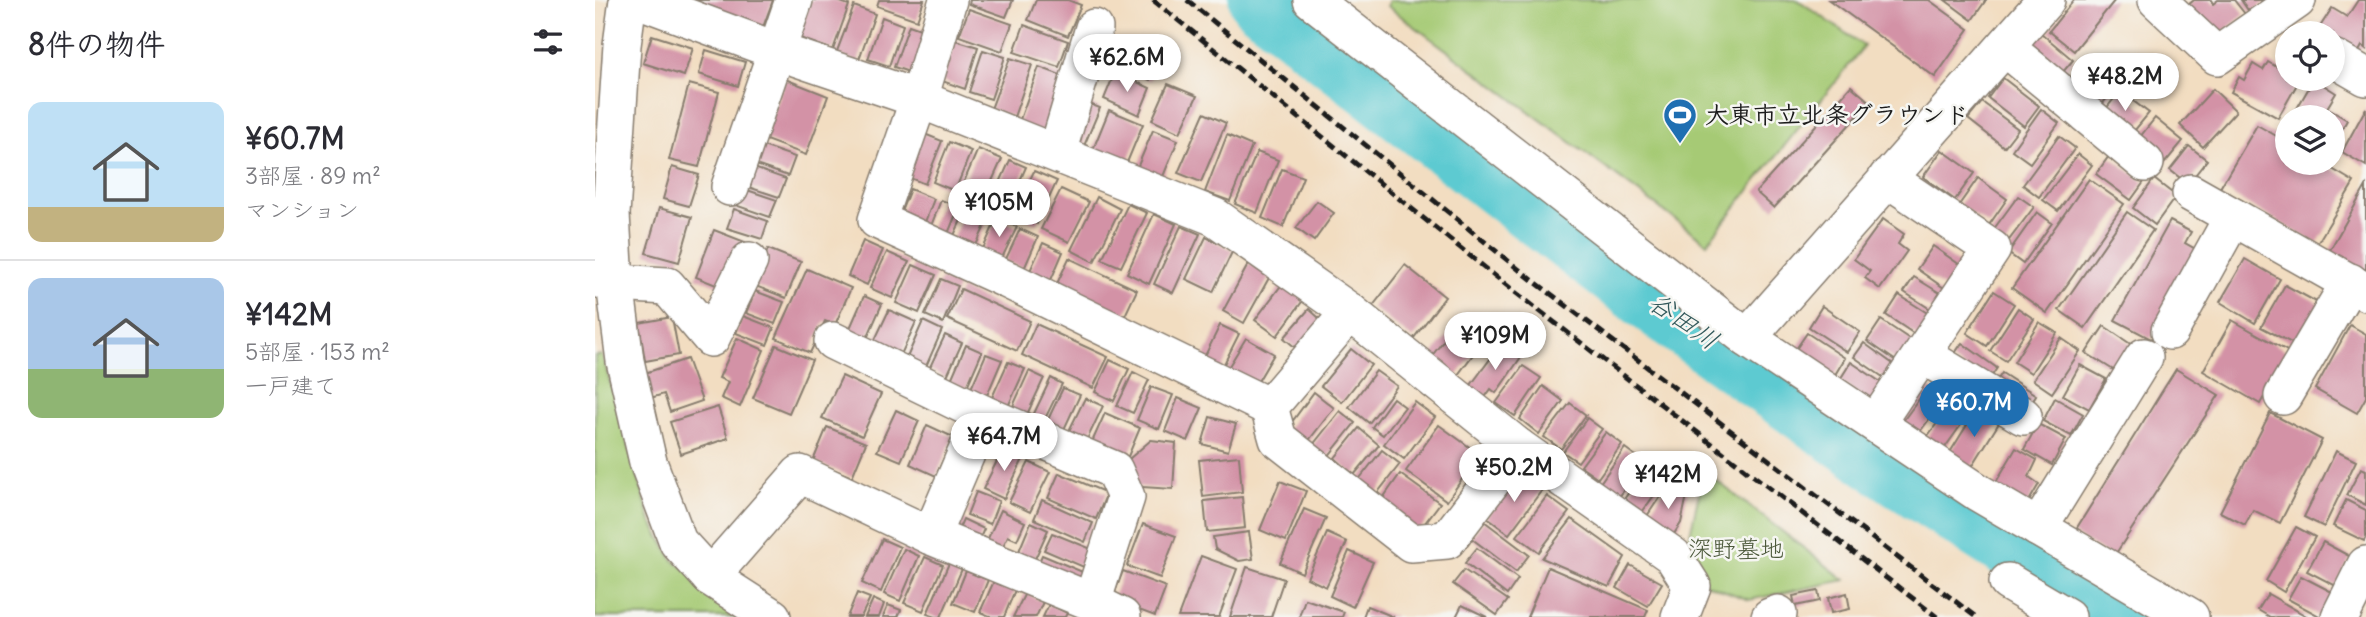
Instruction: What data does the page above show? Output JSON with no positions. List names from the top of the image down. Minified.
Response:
{"water":["谷田川"],"parks":["深野墓地"],"places":{"sports":["大東市立北条グラウンド"]},"page":{"heading":"8件の物件","price":["¥62.6M","¥48.2M","¥105M","¥109M","¥60.7M","¥64.7M","¥50.2M","¥142M"],"list":[{"name":"¥60.7M","note":"3部屋 · 89 m² · マンション"},{"name":"¥142M","note":"5部屋 · 153 m² · 一戸建て"}]}}
